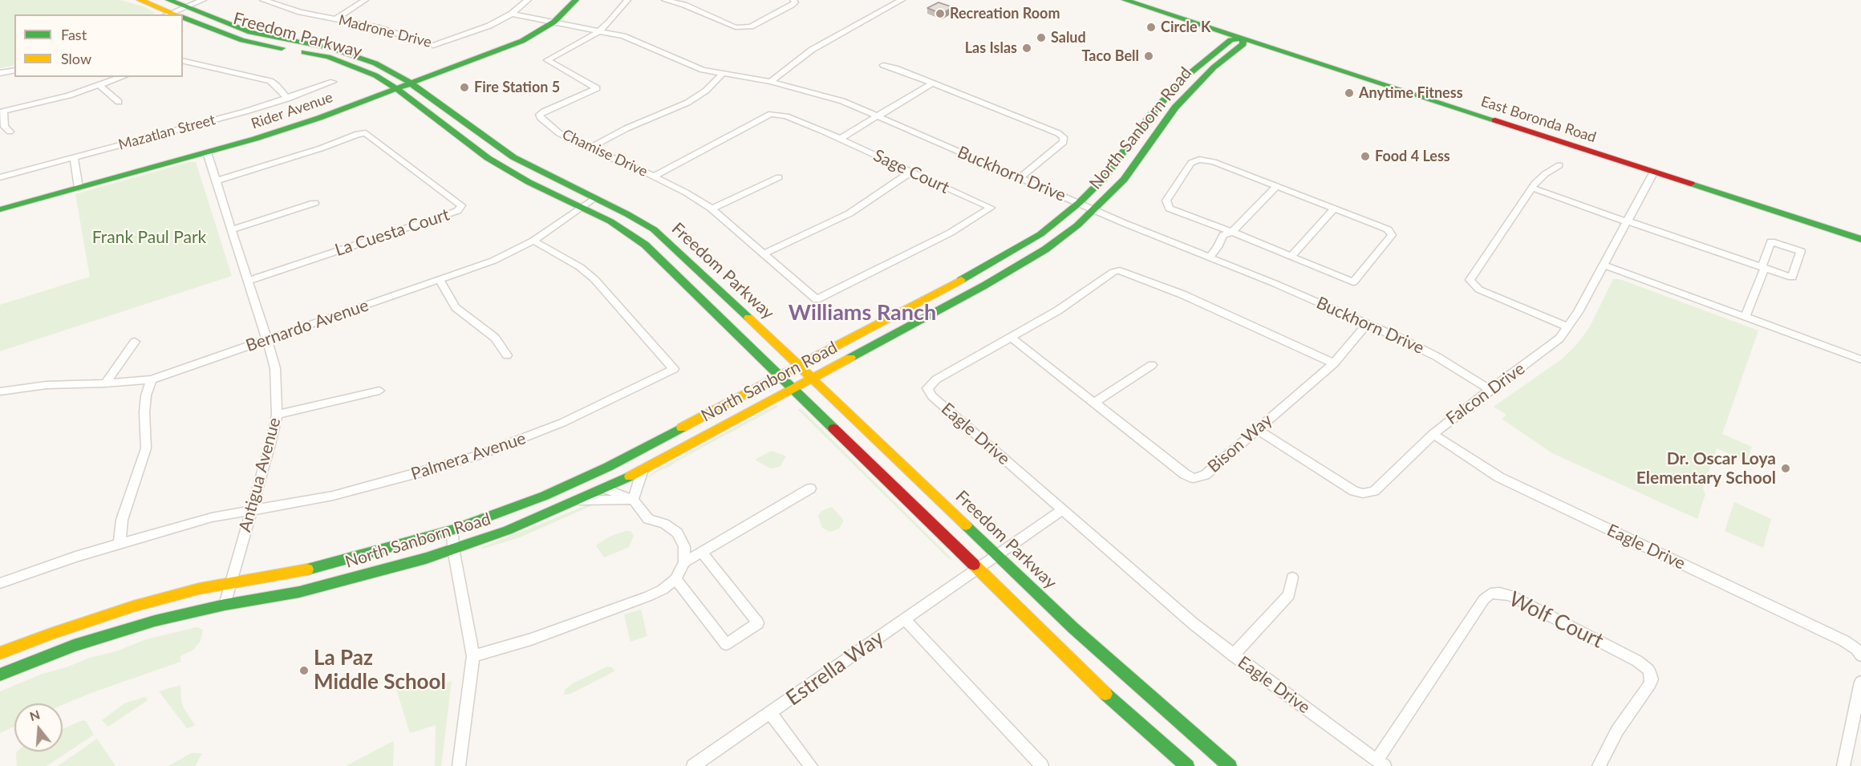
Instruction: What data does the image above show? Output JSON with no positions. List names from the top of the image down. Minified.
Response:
{"streets":{"main road":["Freedom Parkway","Rider Avenue","East Boronda Road","North Sanborn Road"],"street":["Madrone Drive","Mazatlan Street","Chamise Drive","Sage Court","Buckhorn Drive","La Cuesta Court","Bernardo Avenue","Falcon Drive","Eagle Drive","Bison Way","Palmera Avenue","Antigua Avenue","Wolf Court","Estrella Way"]},"crossings":[["Madrone Drive","Buckhorn Drive"],["Freedom Parkway","Rider Avenue"],["Freedom Parkway","North Sanborn Road"],["Freedom Parkway","Bernardo Avenue"],["Freedom Parkway","Estrella Way"],["Rider Avenue","Buckhorn Drive"],["Rider Avenue","Antigua Avenue"],["East Boronda Road","North Sanborn Road"],["East Boronda Road","Falcon Drive"],["North Sanborn Road","Buckhorn Drive"],["North Sanborn Road","Antigua Avenue"],["Chamise Drive","Sage Court"],["Chamise Drive","Buckhorn Drive"],["Buckhorn Drive","Falcon Drive"],["Buckhorn Drive","Bison Way"],["La Cuesta Court","Antigua Avenue"],["Bernardo Avenue","Palmera Avenue"],["Bernardo Avenue","Antigua Avenue"],["Falcon Drive","Eagle Drive"],["Falcon Drive","Bison Way"],["Eagle Drive","Bison Way"],["Eagle Drive","Wolf Court"],["Eagle Drive","Estrella Way"],["Palmera Avenue","Antigua Avenue"]],"districts":["Williams Ranch"],"parks":["Frank Paul Park"],"places":["Recreation Room","Circle K","Salud","Las Islas","Taco Bell","Fire Station 5","Anytime Fitness","Food 4 Less","Dr. Oscar Loya Elementary School","La Paz Middle School"],"legend":["Fast","Slow"],"north":"top"}
